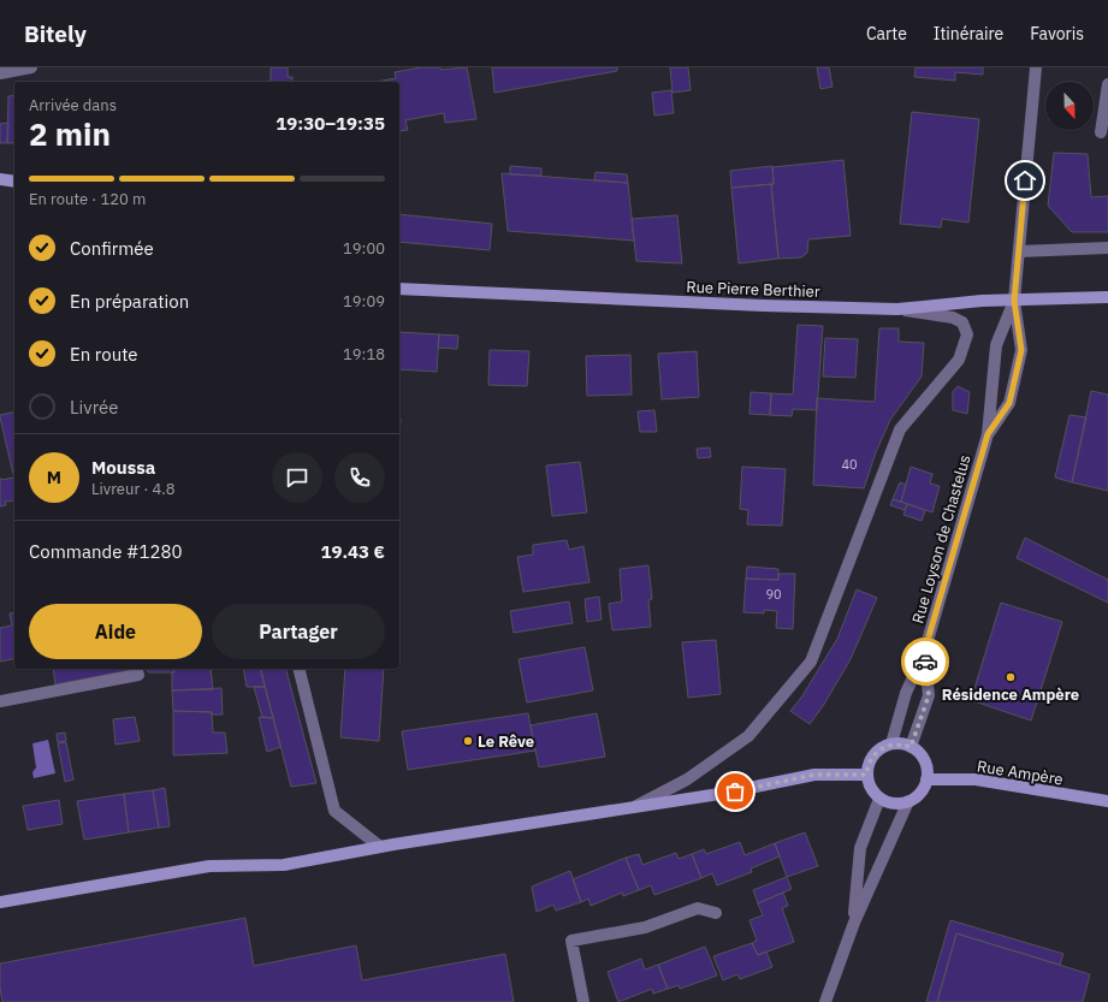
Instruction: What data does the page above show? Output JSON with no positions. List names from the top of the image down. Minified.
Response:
{"streets":{"street":["Rue Pierre Berthier","Rue Loyson de Chastelus","Rue Ampère"]},"crossings":[["Rue Pierre Berthier","Rue Loyson de Chastelus"],["Rue Loyson de Chastelus","Rue Ampère"]],"places":["Résidence Ampère","Le Rêve"],"house_numbers":["40","90"],"north":"bottom","page":{"header":"Bitely","nav":["Carte","Itinéraire","Favoris"],"heading":["2 min","Arrivée dans","19:30–19:35"],"panel":["Moussa","Livreur · 4.8","Commande #1280","19.43 €"],"bar":"En route · 120 m","list":[["Confirmée","19:00"],["En préparation","19:09"],["En route","19:18"],"Livrée"],"round":"M","buttons":["Aide","Partager"]}}
